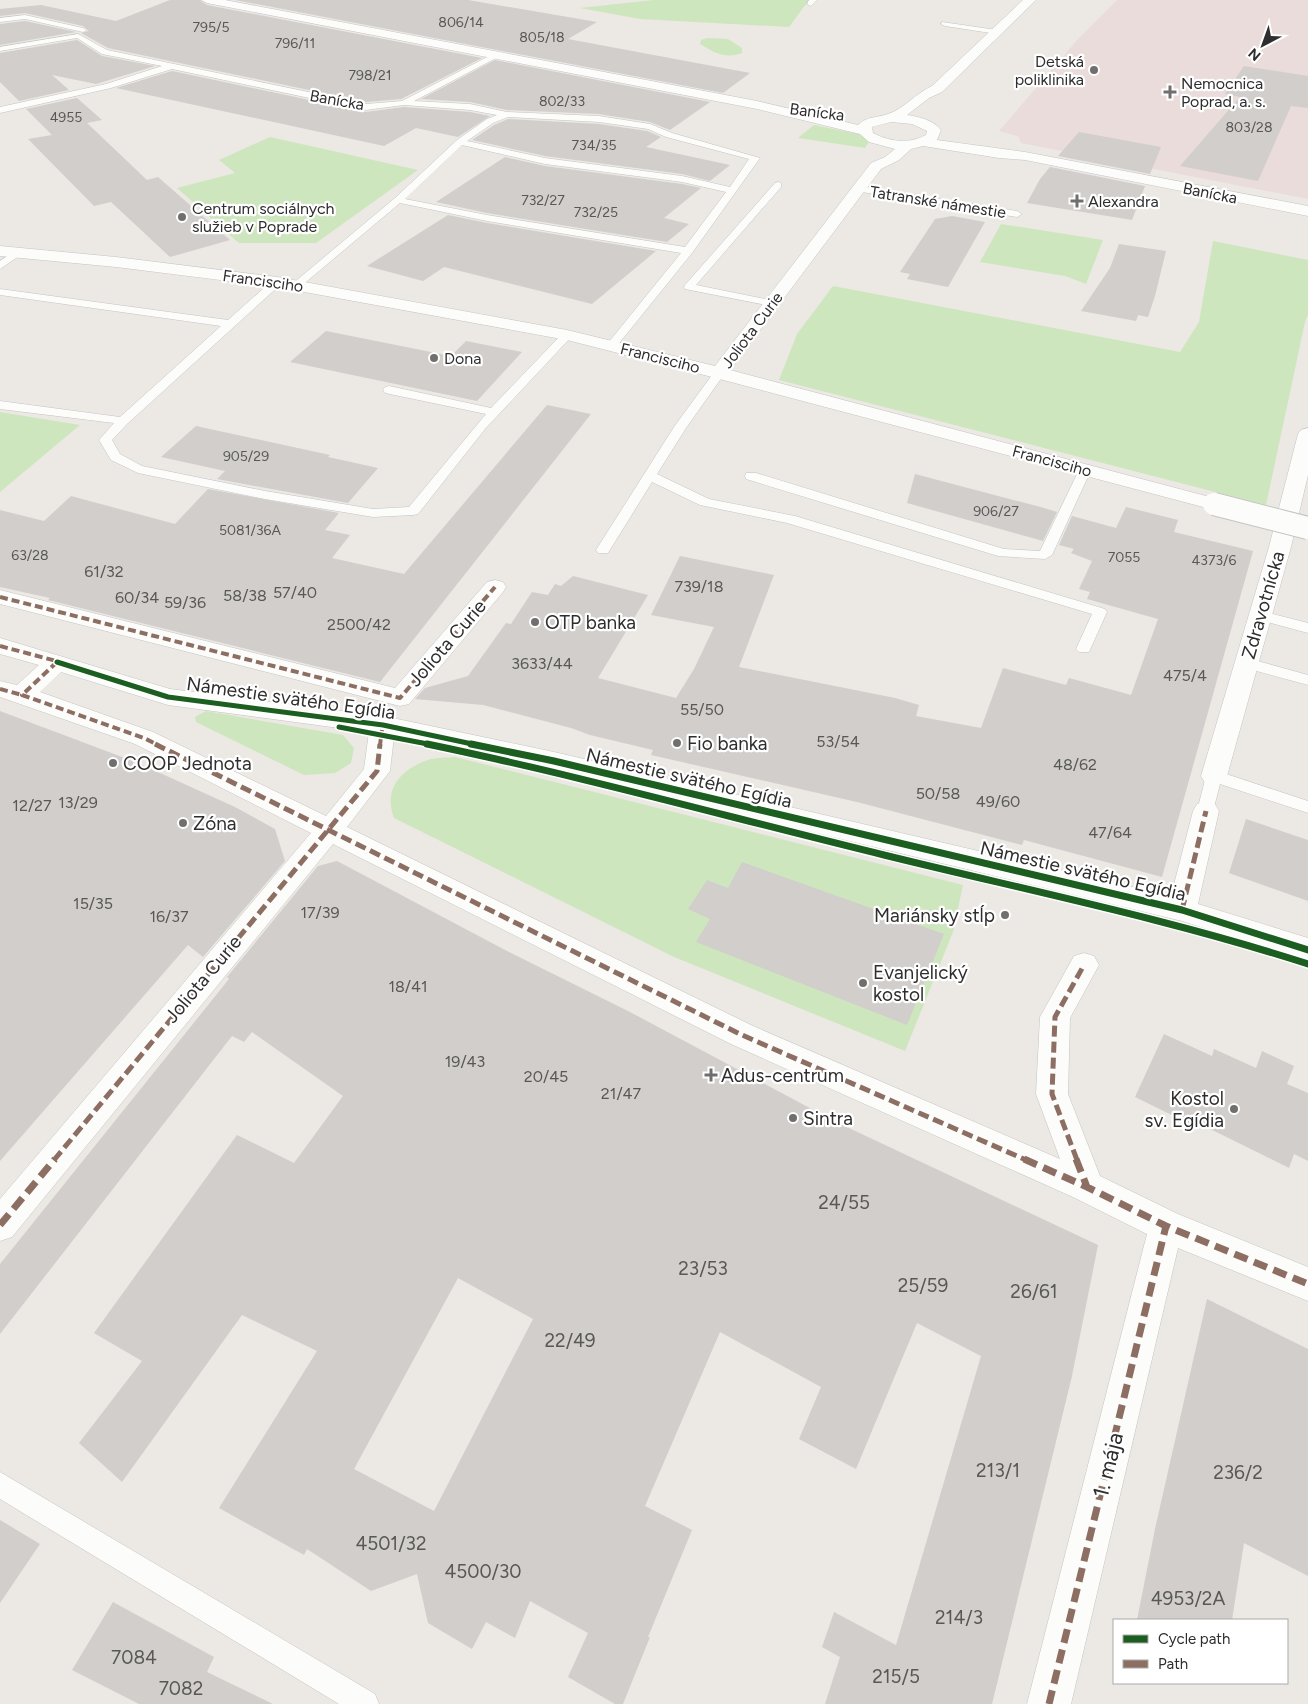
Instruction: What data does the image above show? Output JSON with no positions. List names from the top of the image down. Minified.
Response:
{"streets":{"street":["Banícka","Francisciho","Joliota Curie","Zdravotnícka","Námestie svätého Egídia","1. mája"],"lane":["Tatranské námestie"]},"crossings":[["Banícka","Joliota Curie"],["Tatranské námestie","Joliota Curie"],["Francisciho","Joliota Curie"],["Joliota Curie","Námestie svätého Egídia"]],"places":{"other":["Detská poliklinika","Centrum sociálnych služieb v Poprade","Dona","OTP banka","Fio banka","COOP Jednota","Zóna","Mariánsky stĺp","Evanjelický kostol","Kostol sv. Egídia","Sintra"],"health":["Nemocnica Poprad, a. s.","Alexandra","Adus-centrum"]},"house_numbers":["806/14","795/5","805/18","796/11","798/21","802/33","4955","803/28","734/35","732/27","732/25","905/29","906/27","5081/36A","63/28","7055","4373/6","61/32","739/18","57/40","58/38","60/34","59/36","2500/42","3633/44","475/4","55/50","53/54","48/62","50/58","49/60","13/29","12/27","47/64","15/35","17/39","16/37","18/41","19/43","20/45","21/47","24/55","23/53","25/59","26/61","22/49","213/1","236/2","4501/32","4500/30","4953/2A","214/3","7084","215/5","7082"],"legend":["Cycle path","Path"],"north":"bottom left"}
